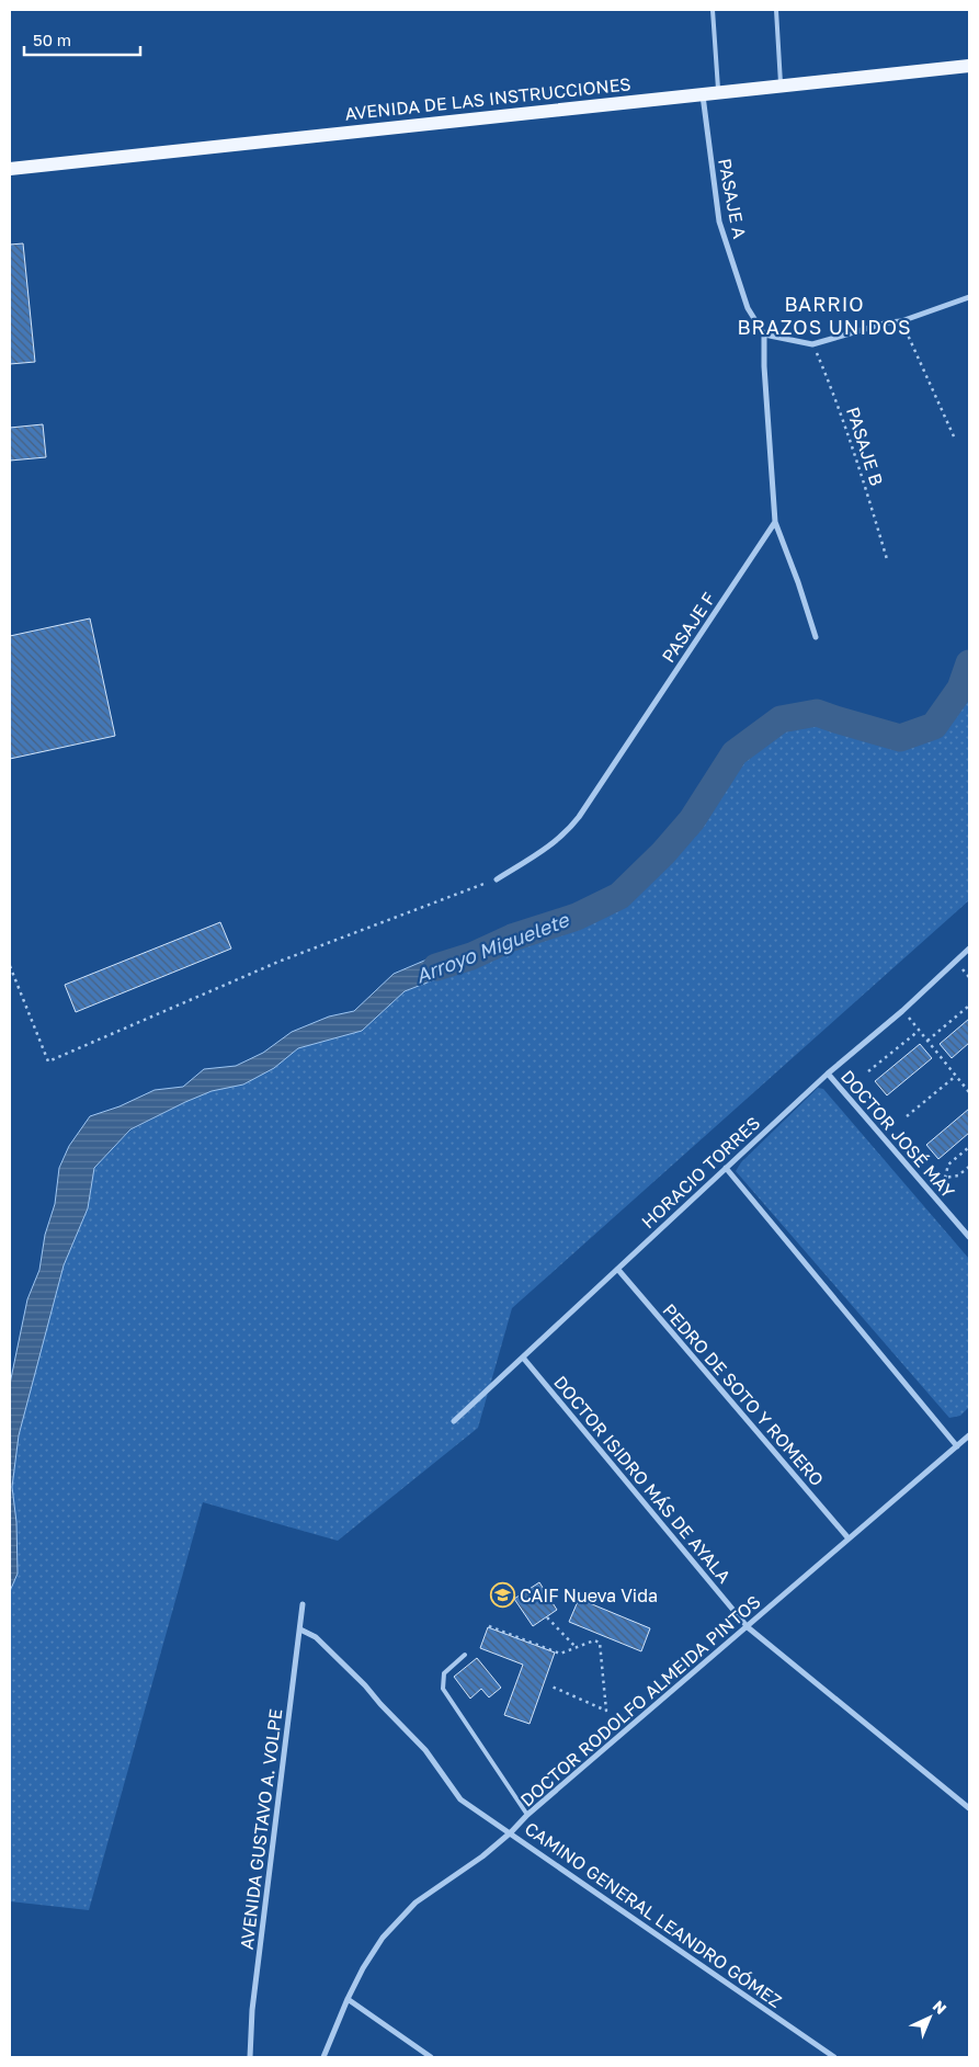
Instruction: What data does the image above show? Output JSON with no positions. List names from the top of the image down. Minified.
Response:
{"streets":{"main road":["AVENIDA DE LAS INSTRUCCIONES"],"street":["PASAJE A","PASAJE F","DOCTOR JOSÉ MAY","HORACIO TORRES","PEDRO DE SOTO Y ROMERO","DOCTOR ISIDRO MÁS DE AYALA","DOCTOR RODOLFO ALMEIDA PINTOS","AVENIDA GUSTAVO A. VOLPE","CAMINO GENERAL LEANDRO GÓMEZ"],"path":["PASAJE B"]},"crossings":[["AVENIDA DE LAS INSTRUCCIONES","PASAJE A"],["DOCTOR JOSÉ MAY","HORACIO TORRES"],["HORACIO TORRES","PEDRO DE SOTO Y ROMERO"],["HORACIO TORRES","DOCTOR ISIDRO MÁS DE AYALA"],["PEDRO DE SOTO Y ROMERO","DOCTOR RODOLFO ALMEIDA PINTOS"],["DOCTOR ISIDRO MÁS DE AYALA","DOCTOR RODOLFO ALMEIDA PINTOS"],["DOCTOR RODOLFO ALMEIDA PINTOS","CAMINO GENERAL LEANDRO GÓMEZ"],["AVENIDA GUSTAVO A. VOLPE","CAMINO GENERAL LEANDRO GÓMEZ"]],"districts":["BARRIO BRAZOS UNIDOS"],"water":["Arroyo Miguelete"],"places":{"school or university":["CAIF Nueva Vida"]},"scale_bar":"50 m","north":"top right"}
